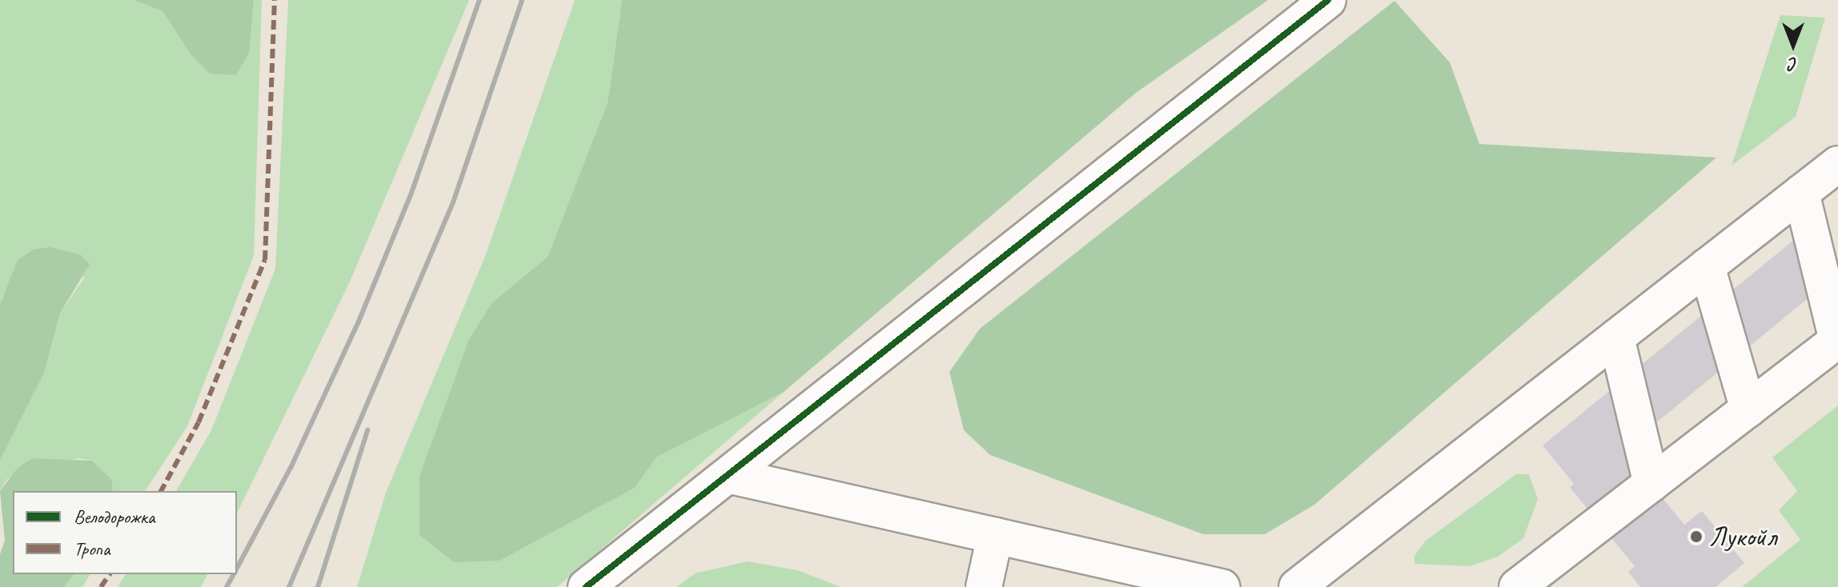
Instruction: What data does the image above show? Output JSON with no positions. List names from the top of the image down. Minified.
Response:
{"places":["Лукойл"],"legend":["Велодорожка","Тропа"],"north":"bottom"}
